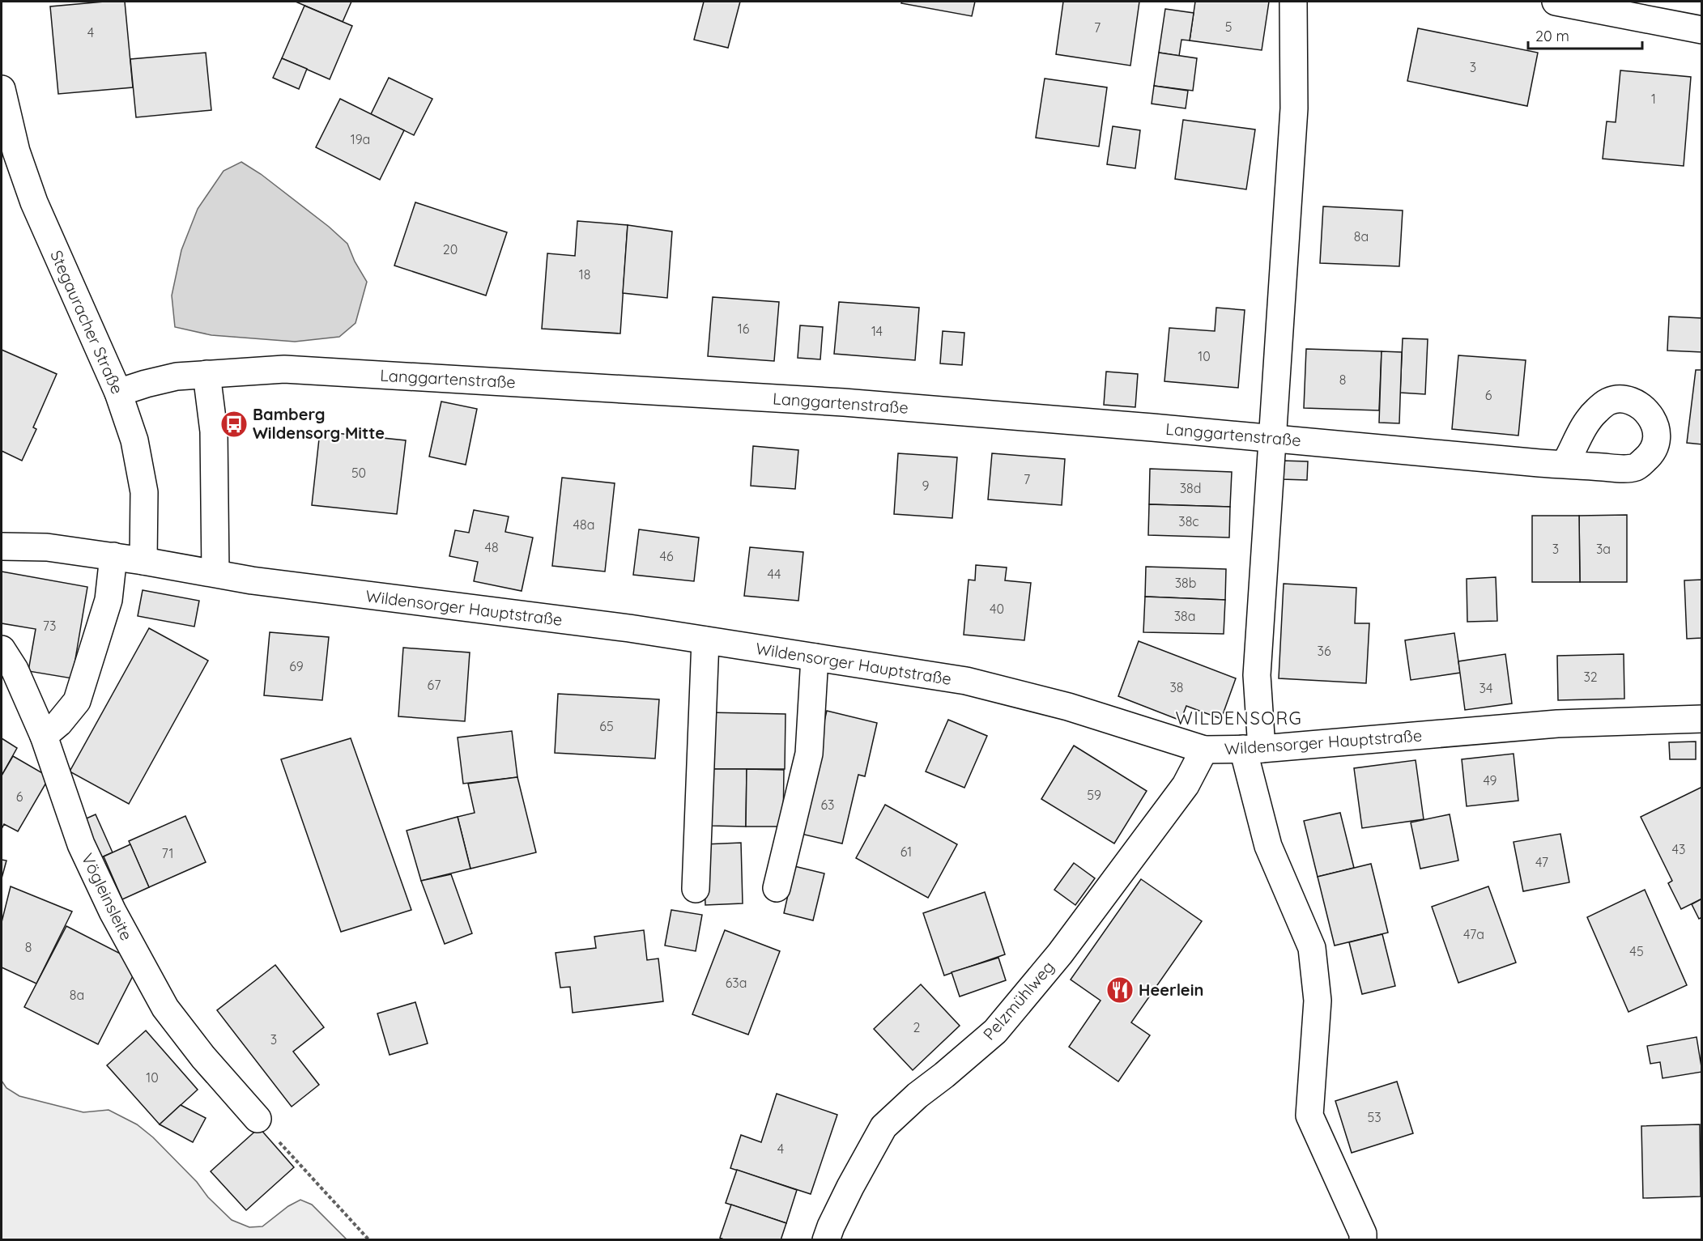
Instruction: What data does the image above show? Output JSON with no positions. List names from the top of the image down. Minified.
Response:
{"streets":{"street":["Stegauracher Straße","Langgartenstraße","Wildensorger Hauptstraße","Vögleinsleite","Pelzmühlweg"]},"crossings":[["Stegauracher Straße","Langgartenstraße"],["Stegauracher Straße","Wildensorger Hauptstraße"],["Wildensorger Hauptstraße","Pelzmühlweg"]],"districts":["WILDENSORG"],"places":{"bus stop":["Bamberg Wildensorg Mitte"],"restaurant":["Heerlein"]},"house_numbers":["5","7","4","3","1","19a","8a","20","18","16","14","10","8","6","50","7","9","38d","38c","48a","48","3","3a","46","44","38b","40","38a","73","36","69","32","67","38","34","65","49","59","6","63","43","61","71","47","47a","8","45","63a","8a","2","3","10","53","4"],"scale_bar":"20 m"}
